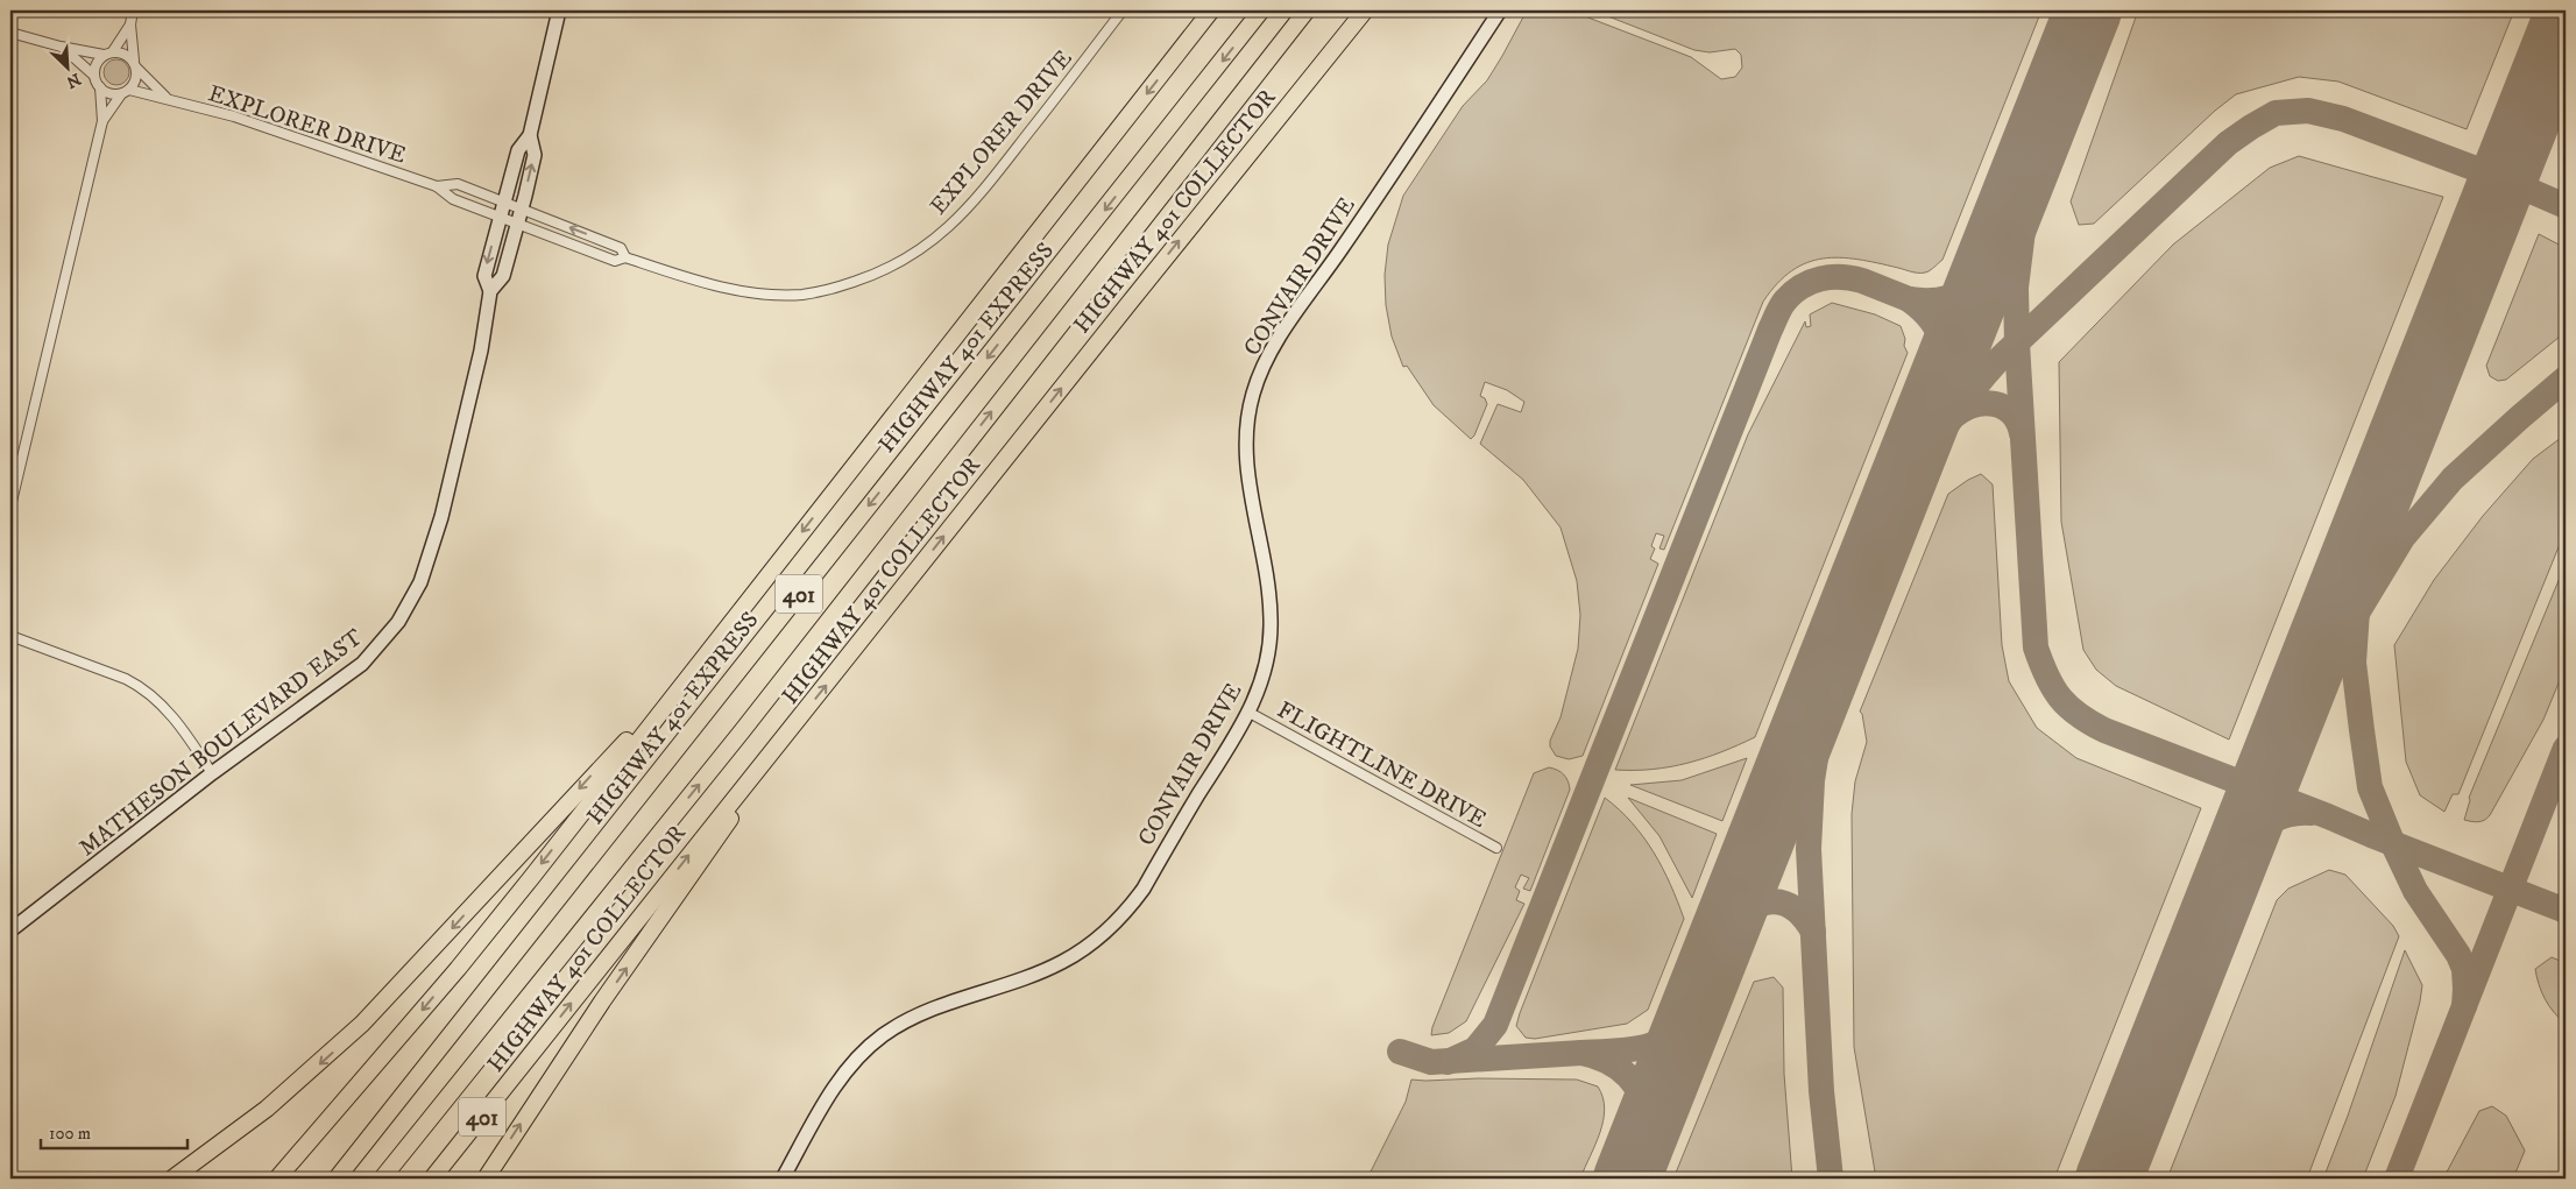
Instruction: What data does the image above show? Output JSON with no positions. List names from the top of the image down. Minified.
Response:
{"streets":{"highway":["HIGHWAY 401 COLLECTOR","HIGHWAY 401 EXPRESS","401"],"street":["EXPLORER DRIVE","CONVAIR DRIVE","MATHESON BOULEVARD EAST","FLIGHTLINE DRIVE"]},"crossings":[["EXPLORER DRIVE","MATHESON BOULEVARD EAST"],["CONVAIR DRIVE","FLIGHTLINE DRIVE"]],"scale_bar":"100 m","north":"bottom right"}
